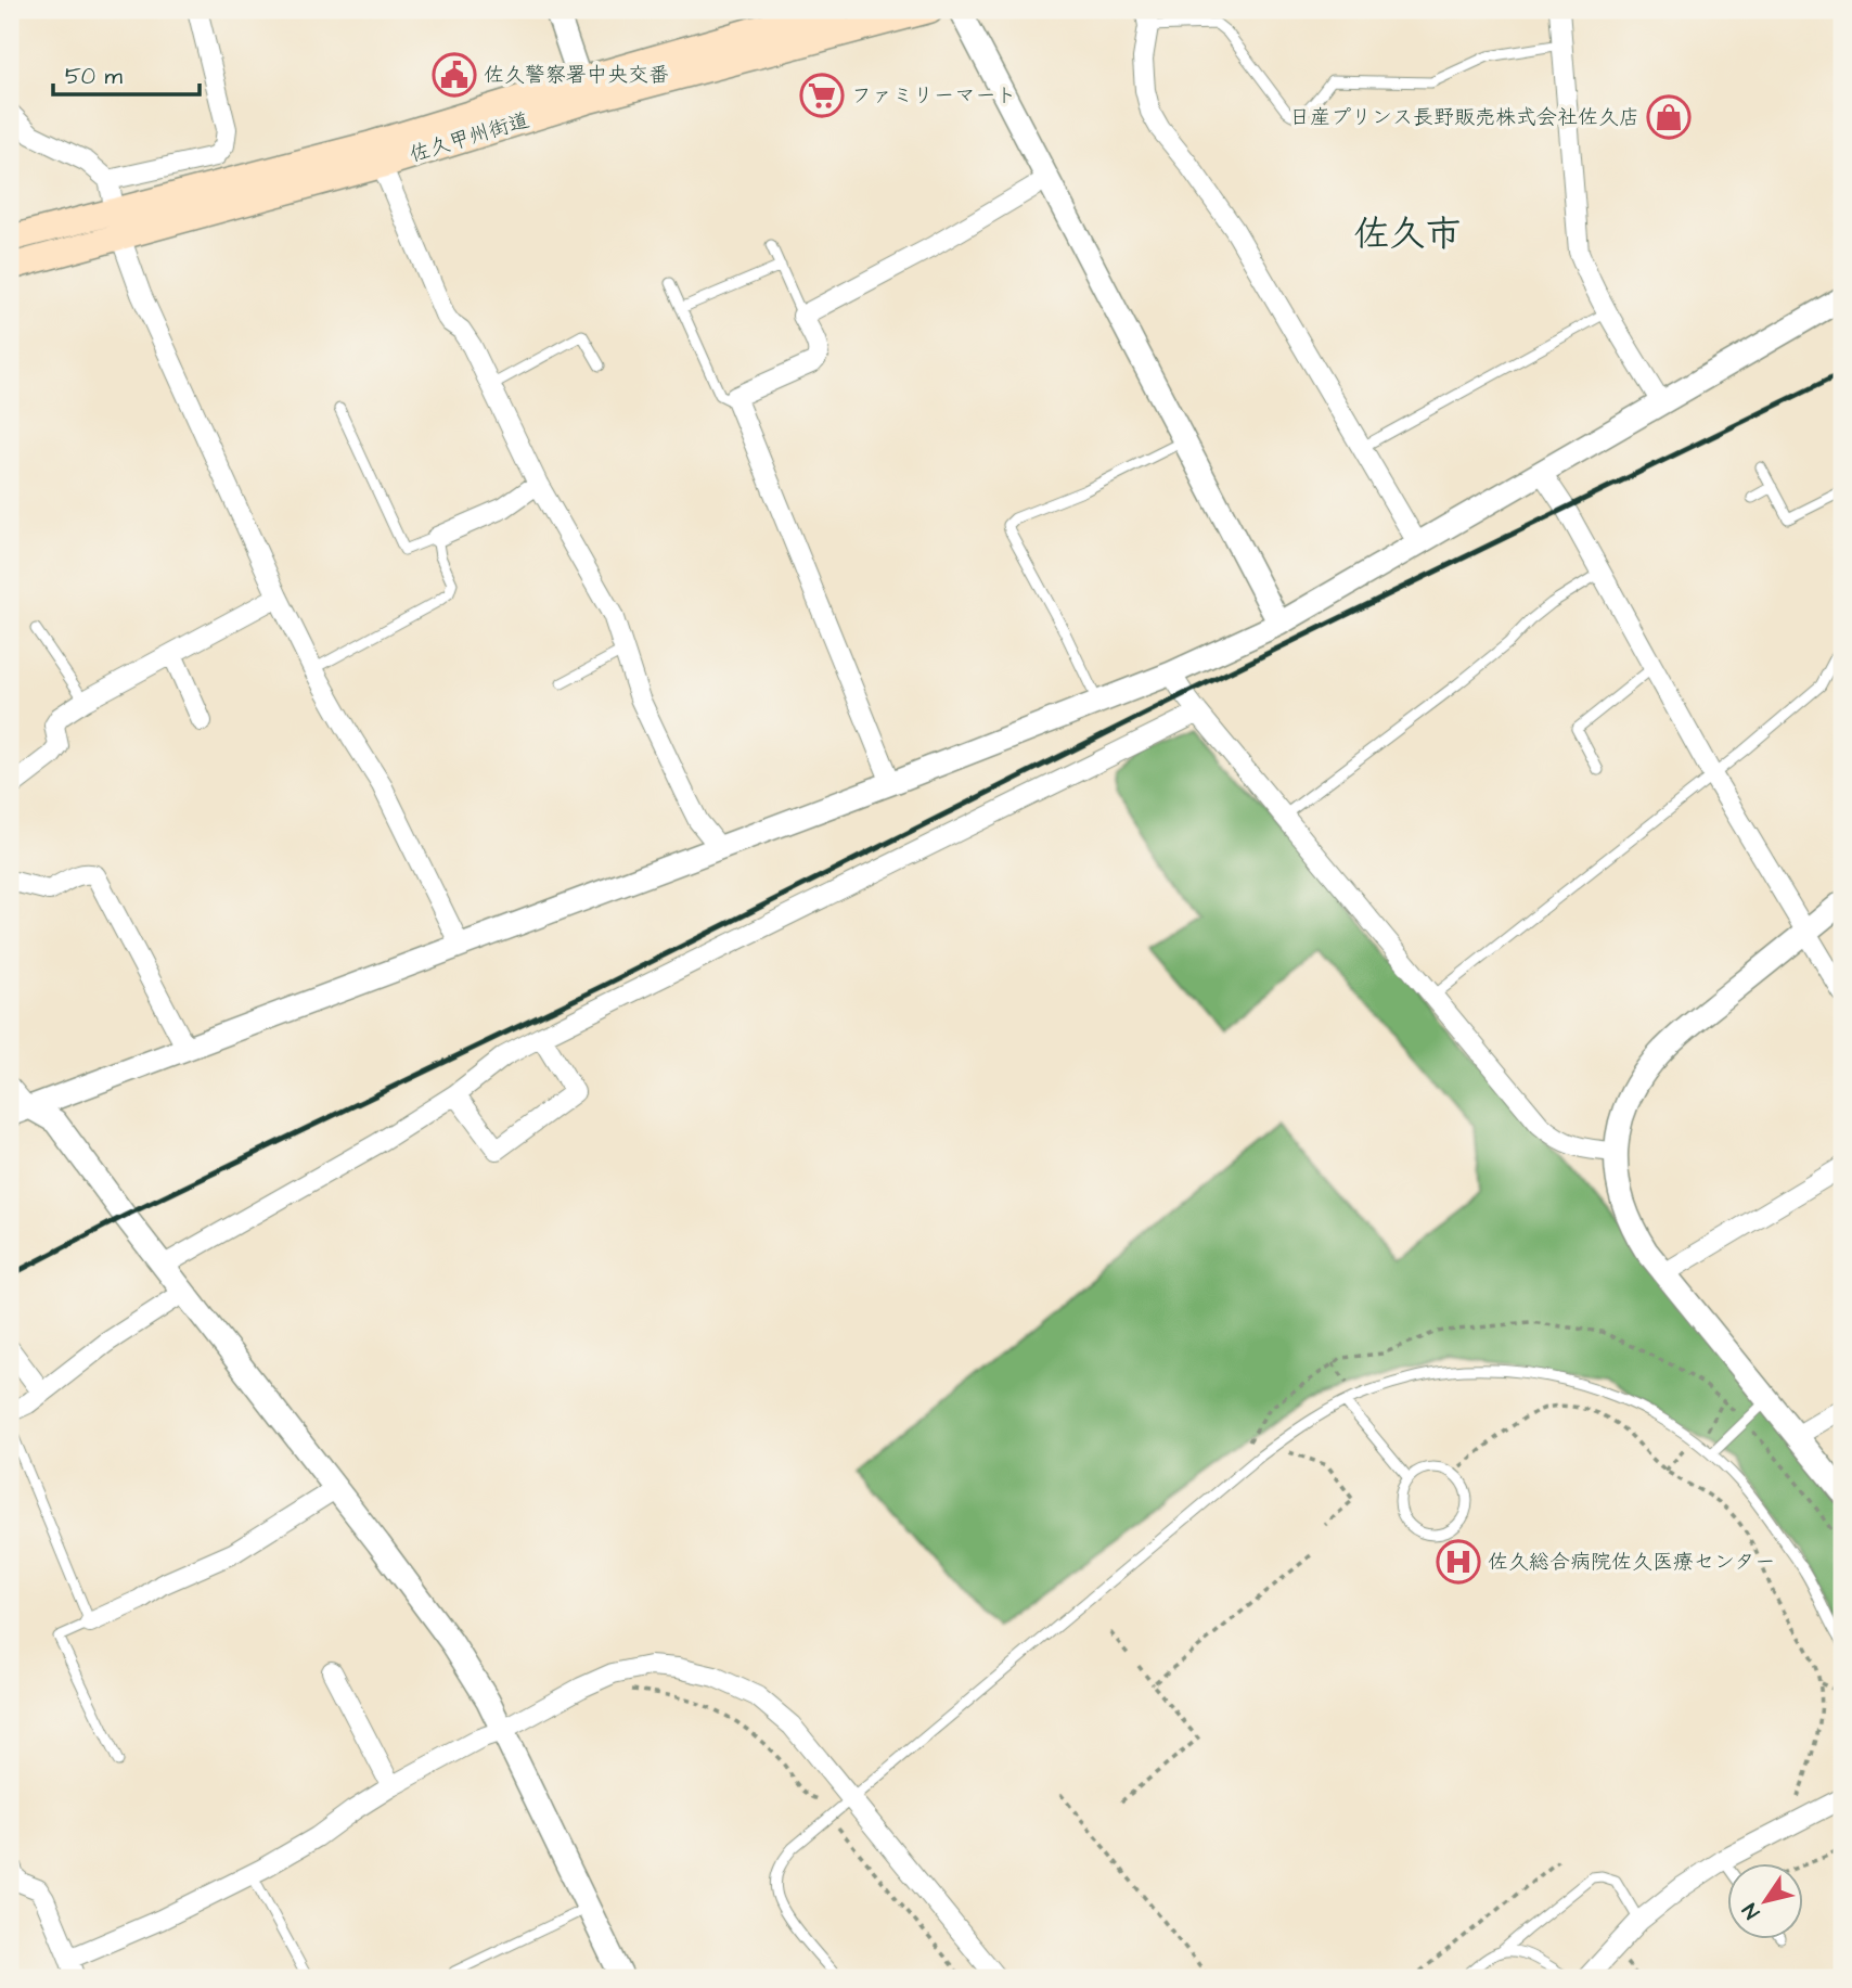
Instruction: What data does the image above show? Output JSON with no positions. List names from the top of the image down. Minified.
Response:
{"streets":{"main road":["佐久甲州街道"]},"districts":["佐久市"],"places":{"public building":["佐久警察署中央交番"],"supermarket":["ファミリーマート"],"shop":["日産プリンス長野販売株式会社佐久店"],"hospital":["佐久総合病院佐久医療センター"]},"scale_bar":"50 m","north":"bottom left"}
